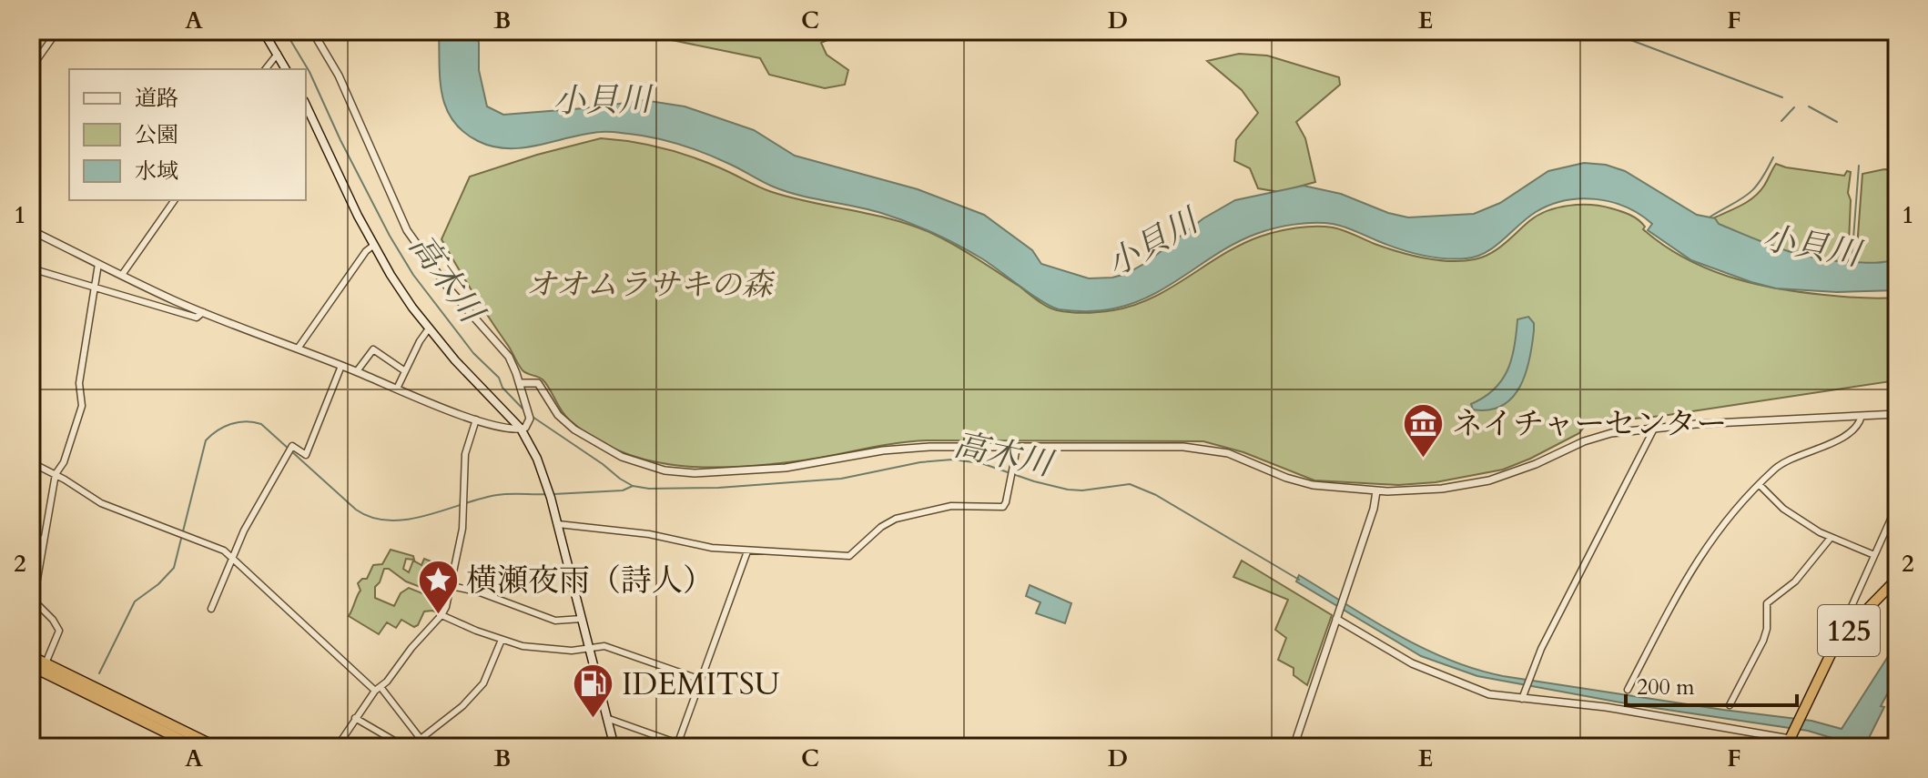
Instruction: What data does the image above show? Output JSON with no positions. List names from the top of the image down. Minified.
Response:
{"streets":{"highway":["125"]},"water":["小貝川","高木川"],"parks":["オオムラサキの森"],"places":{"museum":["ネイチャーセンター"],"place":["横瀬夜雨（詩人）"],"fuel station":["IDEMITSU"]},"legend":["道路","公園","水域"],"scale_bar":"200 m","grid":{"columns":["A","B","C","D","E","F"],"rows":["1","2"]}}
